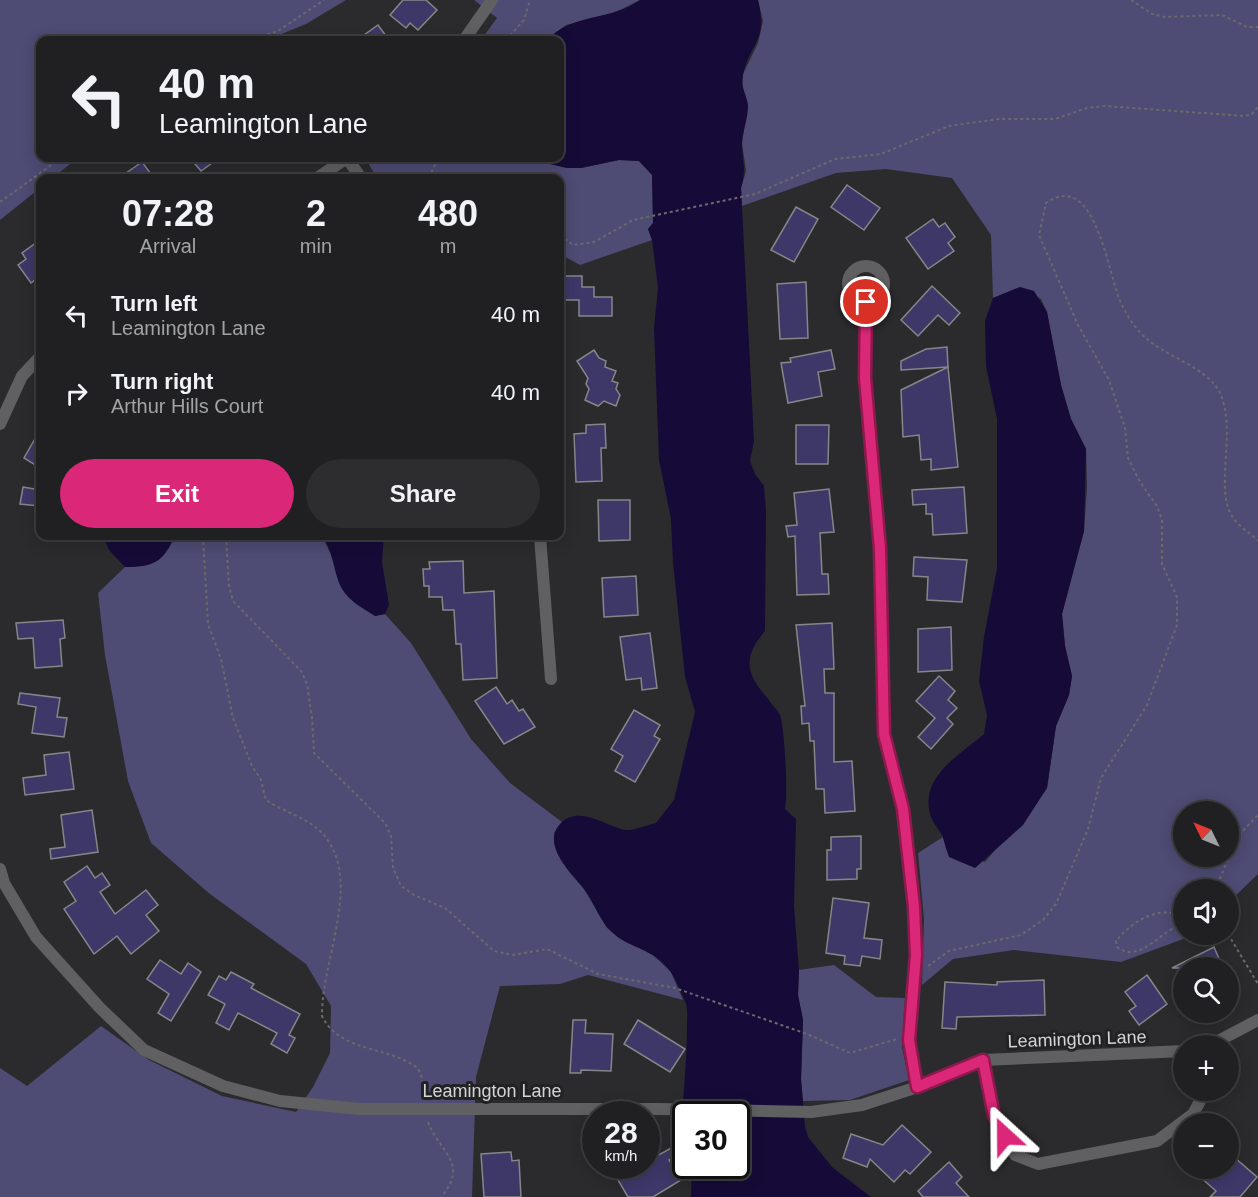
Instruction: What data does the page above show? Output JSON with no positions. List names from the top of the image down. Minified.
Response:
{"streets":{"street":["Leamington Lane"]},"north":"top left","page":{"turn":["40 m","Leamington Lane"],"eta":["07:28","Arrival","2","min","480","m"],"list":[{"name":"Turn left","note":"Leamington Lane","value":"40 m"},{"name":"Turn right","note":"Arthur Hills Court","value":"40 m"}],"buttons":["Exit","Share"],"map_buttons":["+","−"],"speed":"28 km/h","limit":"30"}}
